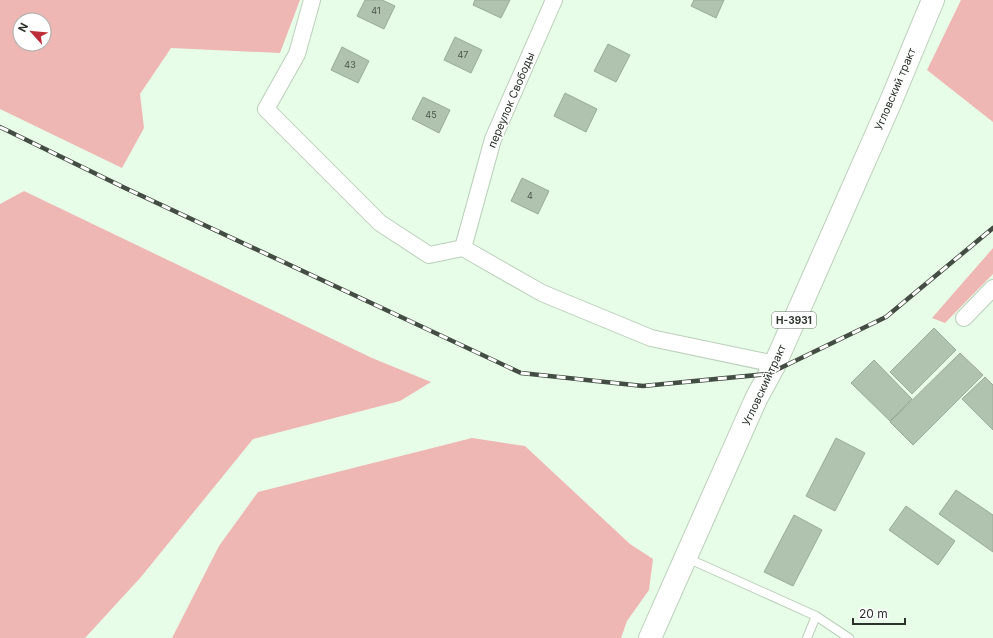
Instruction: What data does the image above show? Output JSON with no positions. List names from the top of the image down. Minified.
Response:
{"streets":{"highway":["Угловский тракт","Н-3931"],"street":["переулок Свободы"]},"house_numbers":["41","47","43","45","4"],"scale_bar":"20 m","north":"top left"}
